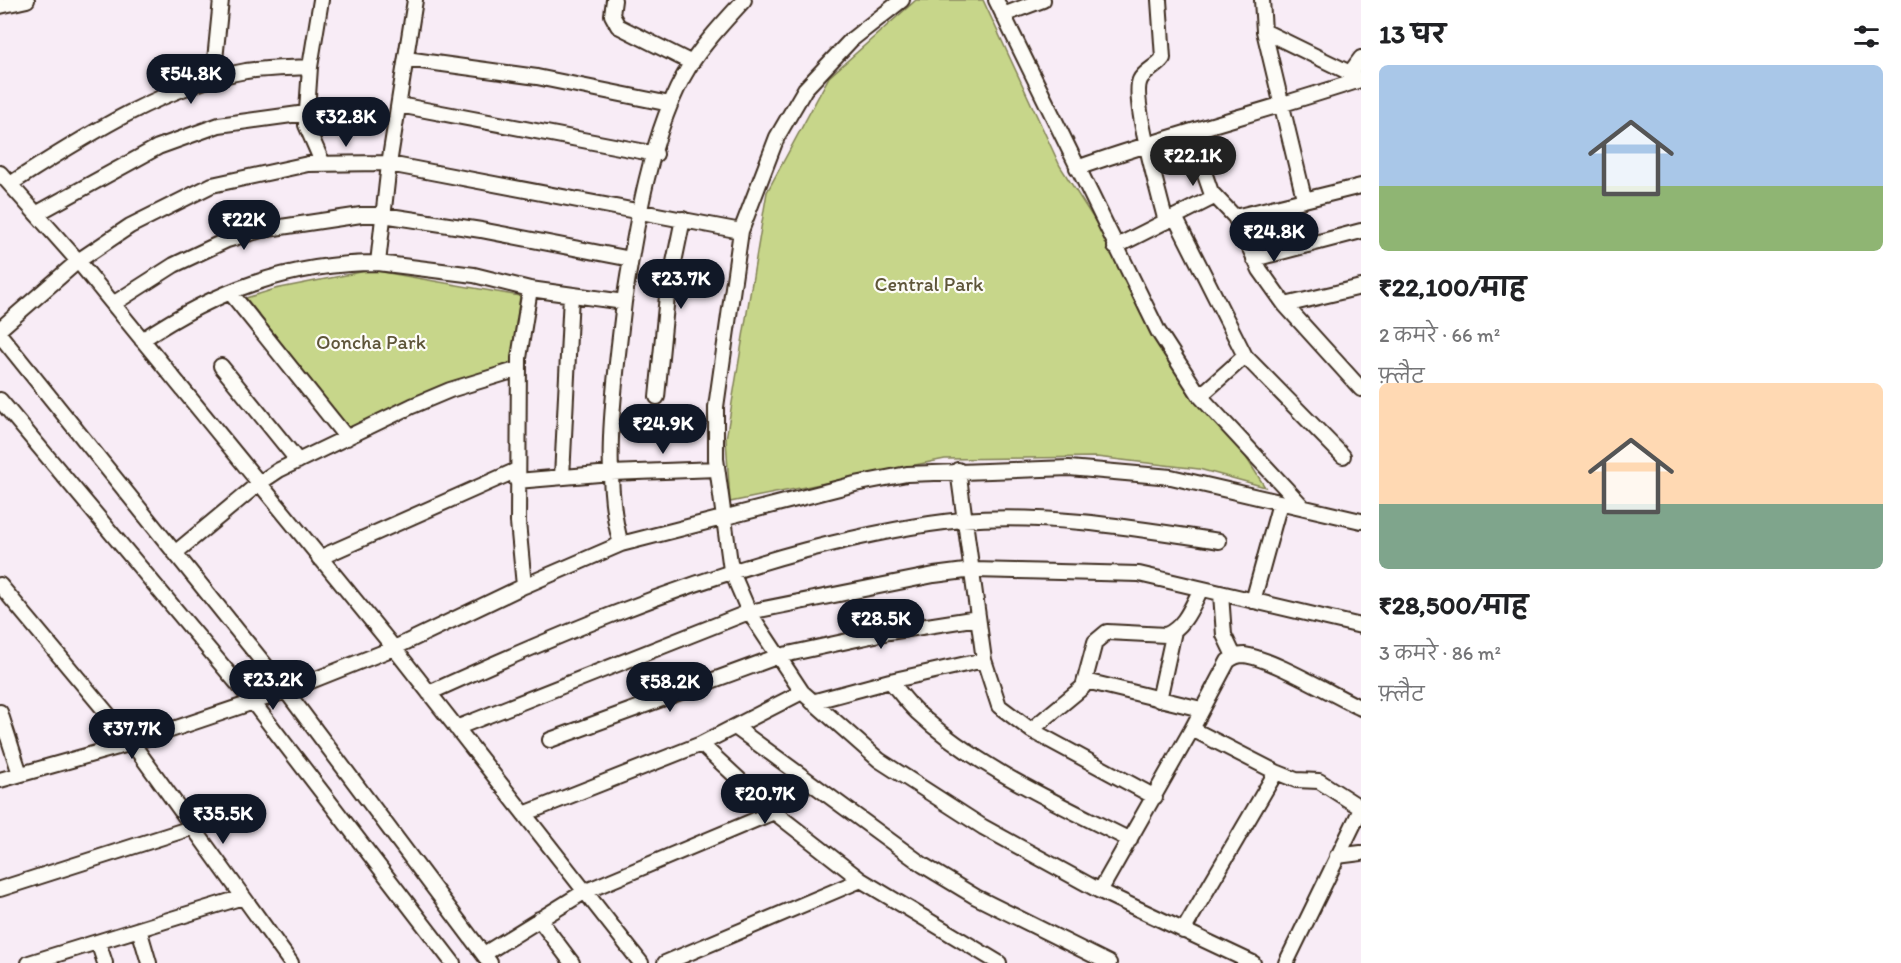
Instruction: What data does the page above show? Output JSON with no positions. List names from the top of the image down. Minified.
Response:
{"parks":["Central Park","Ooncha Park"],"page":{"heading":"13 घर","price":["₹54.8K","₹32.8K","₹22.1K","₹22K","₹24.8K","₹23.7K","₹24.9K","₹28.5K","₹23.2K","₹58.2K","₹37.7K","₹20.7K","₹35.5K"],"list":[{"name":"₹22,100/माह","note":"2 कमरे · 66 m² · फ़्लैट"},{"name":"₹28,500/माह","note":"3 कमरे · 86 m² · फ़्लैट"}]}}
